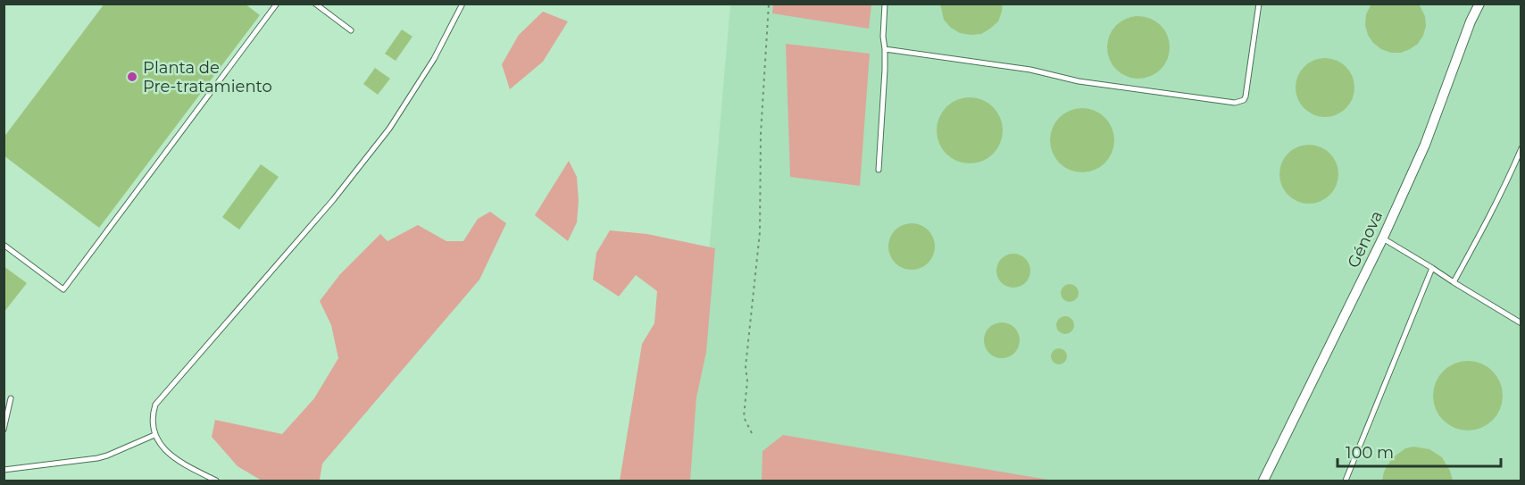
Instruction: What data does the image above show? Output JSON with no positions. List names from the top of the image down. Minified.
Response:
{"streets":{"street":["Génova"]},"places":["Planta de Pre-tratamiento"],"scale_bar":"100 m"}
